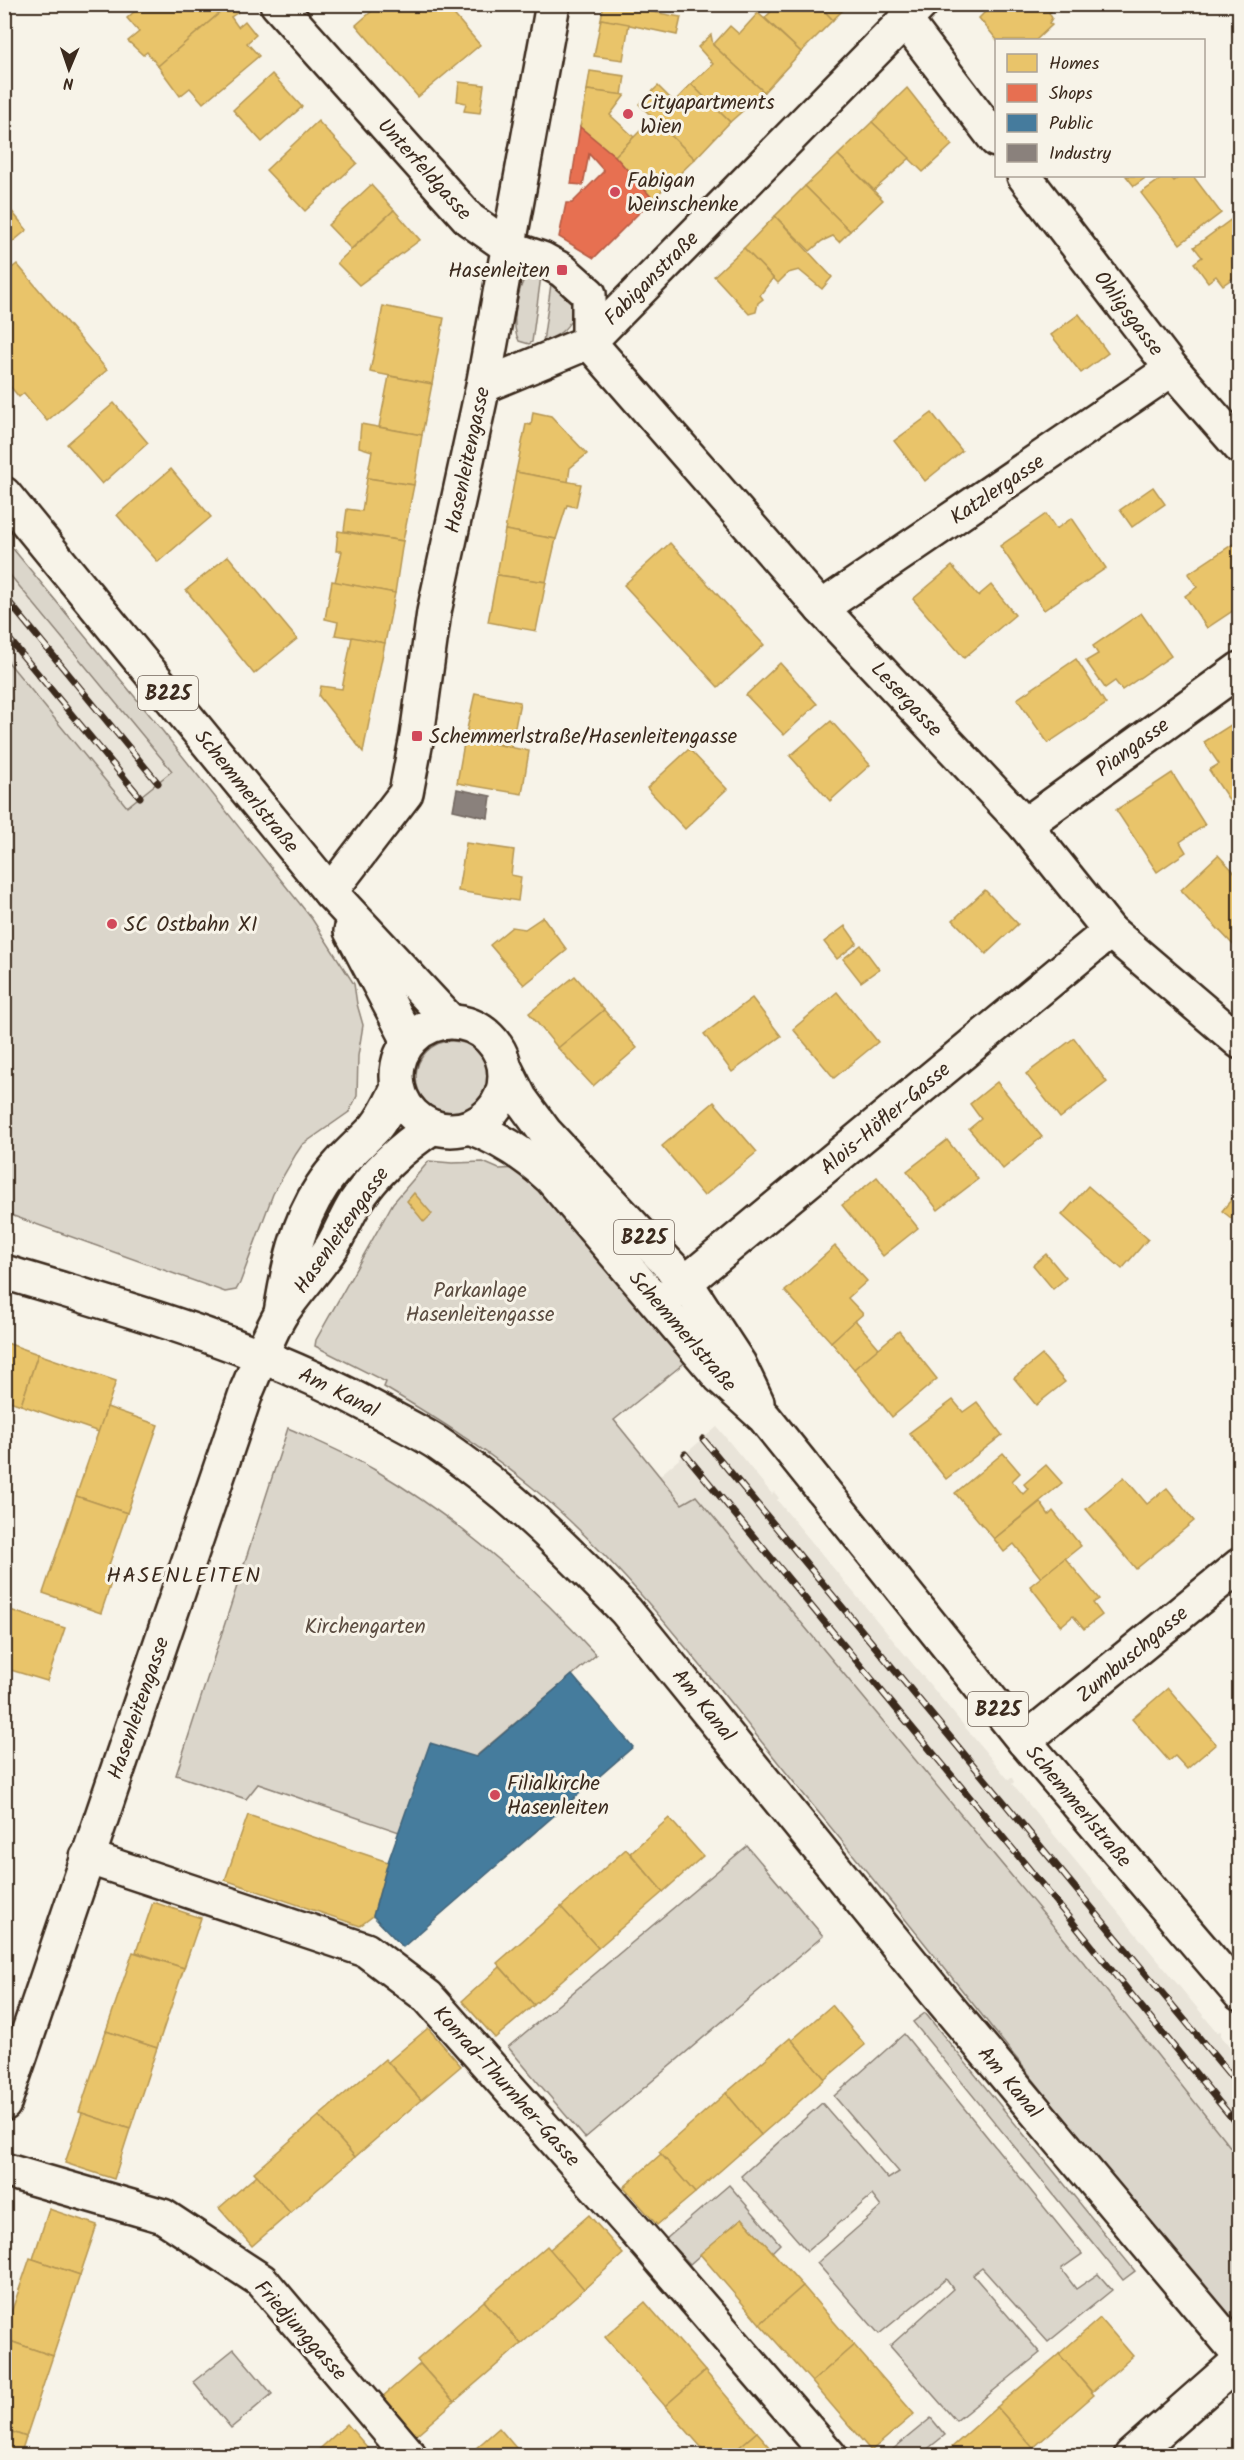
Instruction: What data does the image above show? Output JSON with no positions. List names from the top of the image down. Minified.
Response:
{"streets":{"street":["Unterfeldgasse","Fabiganstraße","Ohligsgasse","Hasenleitengasse","Katzlergasse","B225","Lesergasse","Piangasse","Schemmerlstraße","Alois-Höfler-Gasse","Am Kanal","Zumbuschgasse","Konrad-Thurnher-Gasse","Friedjunggasse"]},"crossings":[["Unterfeldgasse","Fabiganstraße"],["Unterfeldgasse","Hasenleitengasse"],["Unterfeldgasse","Lesergasse"],["Fabiganstraße","Hasenleitengasse"],["Fabiganstraße","Lesergasse"],["Ohligsgasse","Katzlergasse"],["Hasenleitengasse","B225"],["Hasenleitengasse","Schemmerlstraße"],["Hasenleitengasse","Am Kanal"],["Hasenleitengasse","Konrad-Thurnher-Gasse"],["Katzlergasse","Lesergasse"],["B225","Schemmerlstraße"],["Lesergasse","Piangasse"],["Lesergasse","Alois-Höfler-Gasse"],["Schemmerlstraße","Alois-Höfler-Gasse"],["Schemmerlstraße","Zumbuschgasse"]],"districts":["HASENLEITEN"],"parks":["Parkanlage Hasenleitengasse","Kirchengarten"],"places":{"other":["Cityapartments Wien","Fabigan Weinschenke","SC Ostbahn XI","Filialkirche Hasenleiten"],"transit":["Hasenleiten","Schemmerlstraße/Hasenleitengasse"]},"legend":["Homes","Shops","Public","Industry"],"north":"bottom"}
